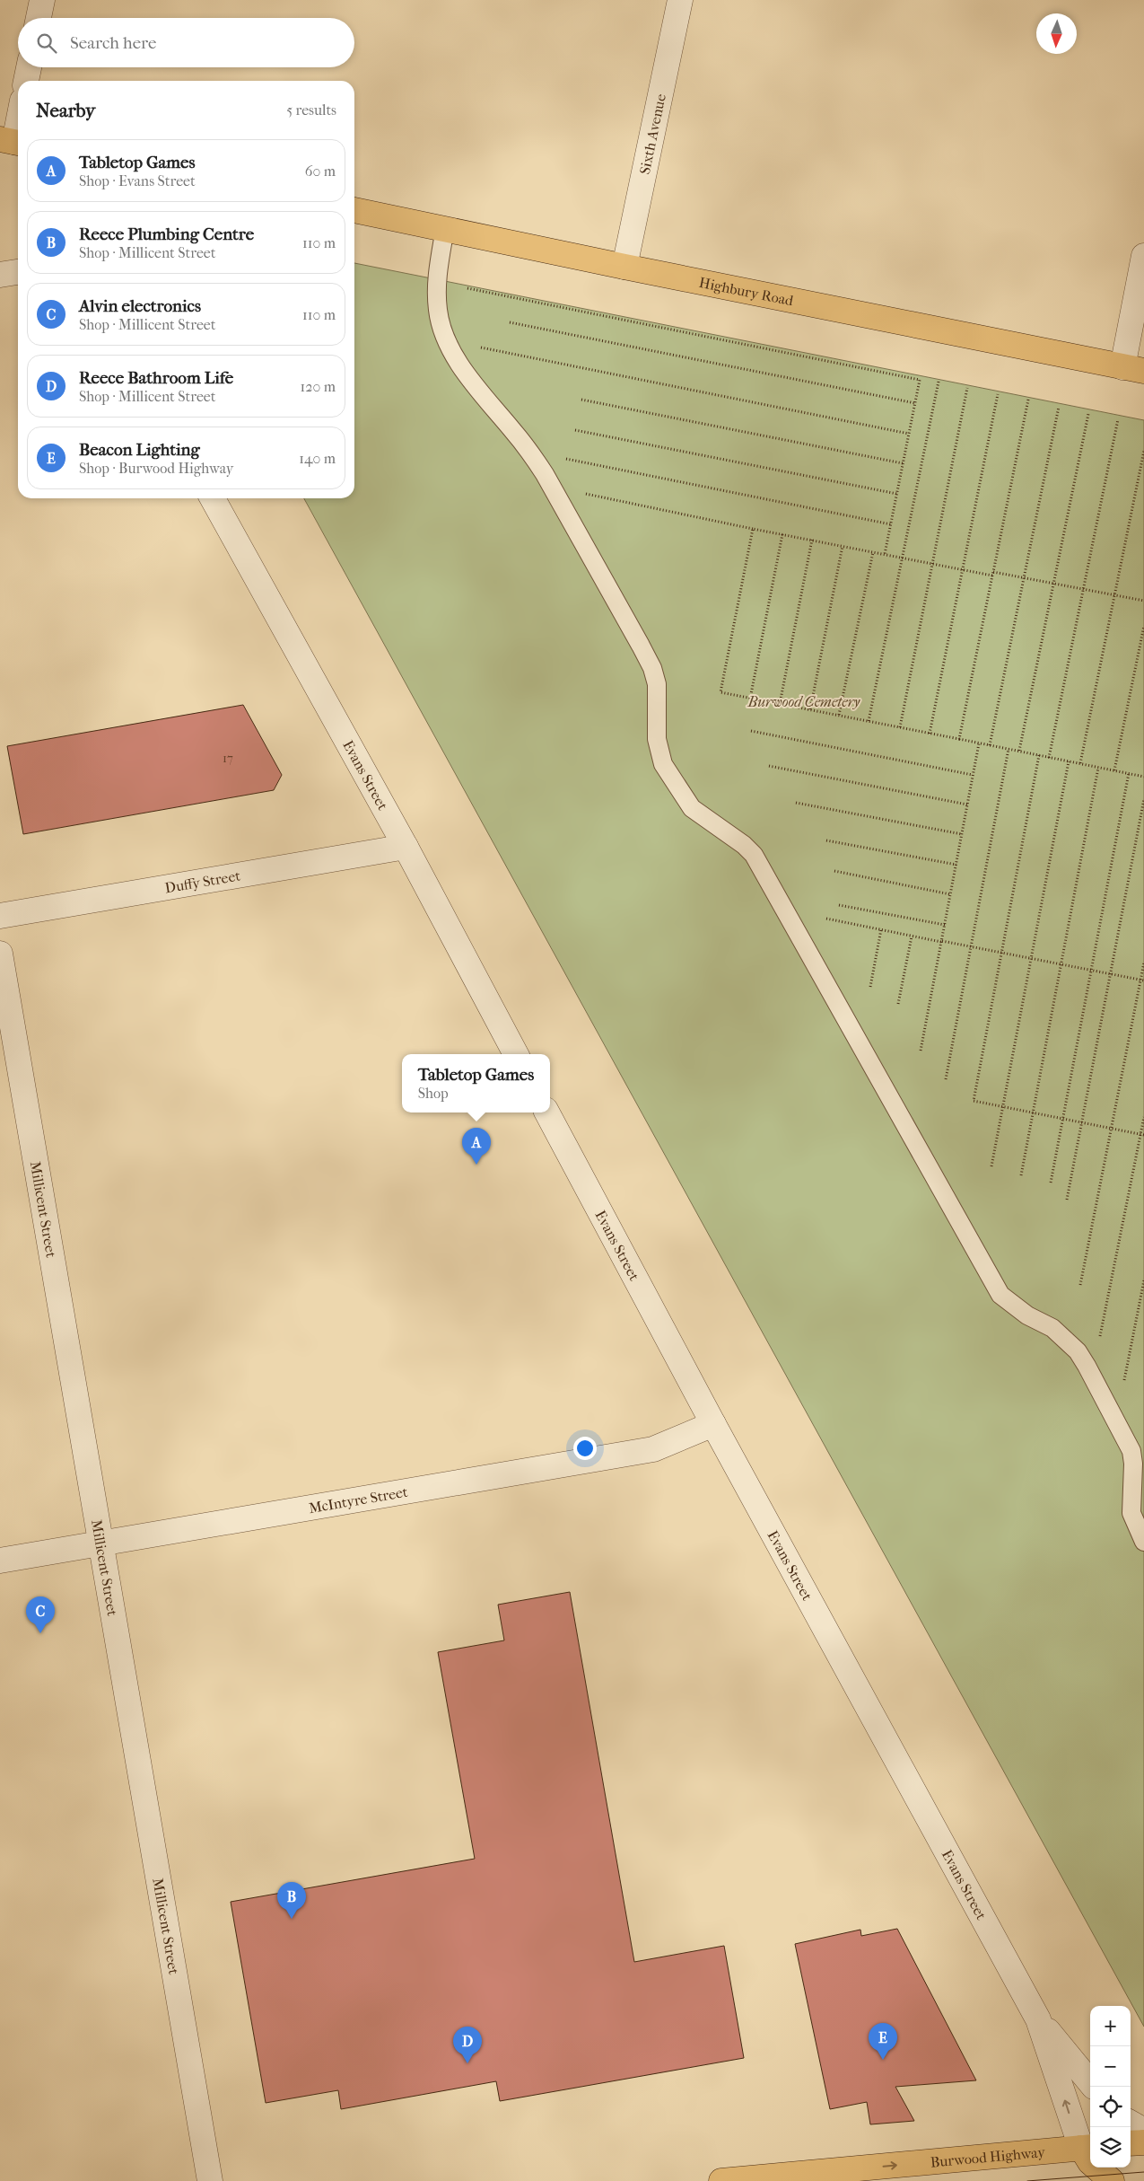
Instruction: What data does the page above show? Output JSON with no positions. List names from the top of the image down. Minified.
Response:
{"streets":{"main road":["Highbury Road","Burwood Highway"],"street":["Sixth Avenue","Evans Street","Duffy Street","Millicent Street","McIntyre Street"]},"crossings":[["Sixth Avenue","Highbury Road"],["Evans Street","Duffy Street"],["Evans Street","McIntyre Street"],["Evans Street","Burwood Highway"],["Millicent Street","McIntyre Street"]],"one_way":["Burwood Highway"],"parks":["Burwood Cemetery"],"house_numbers":["17"],"north":"bottom","page":{"search":"Search here","heading":["Nearby","5 results"],"list":[{"mark":"A","name":"Tabletop Games","note":"Shop · Evans Street","value":"60 m"},{"mark":"B","name":"Reece Plumbing Centre","note":"Shop · Millicent Street","value":"110 m"},{"mark":"C","name":"Alvin electronics","note":"Shop · Millicent Street","value":"110 m"},{"mark":"D","name":"Reece Bathroom Life","note":"Shop · Millicent Street","value":"120 m"},{"mark":"E","name":"Beacon Lighting","note":"Shop · Burwood Highway","value":"140 m"}],"popup":["Tabletop Games","Shop"],"pins":["A","C","B","E","D"],"map_buttons":["+","−"]}}
